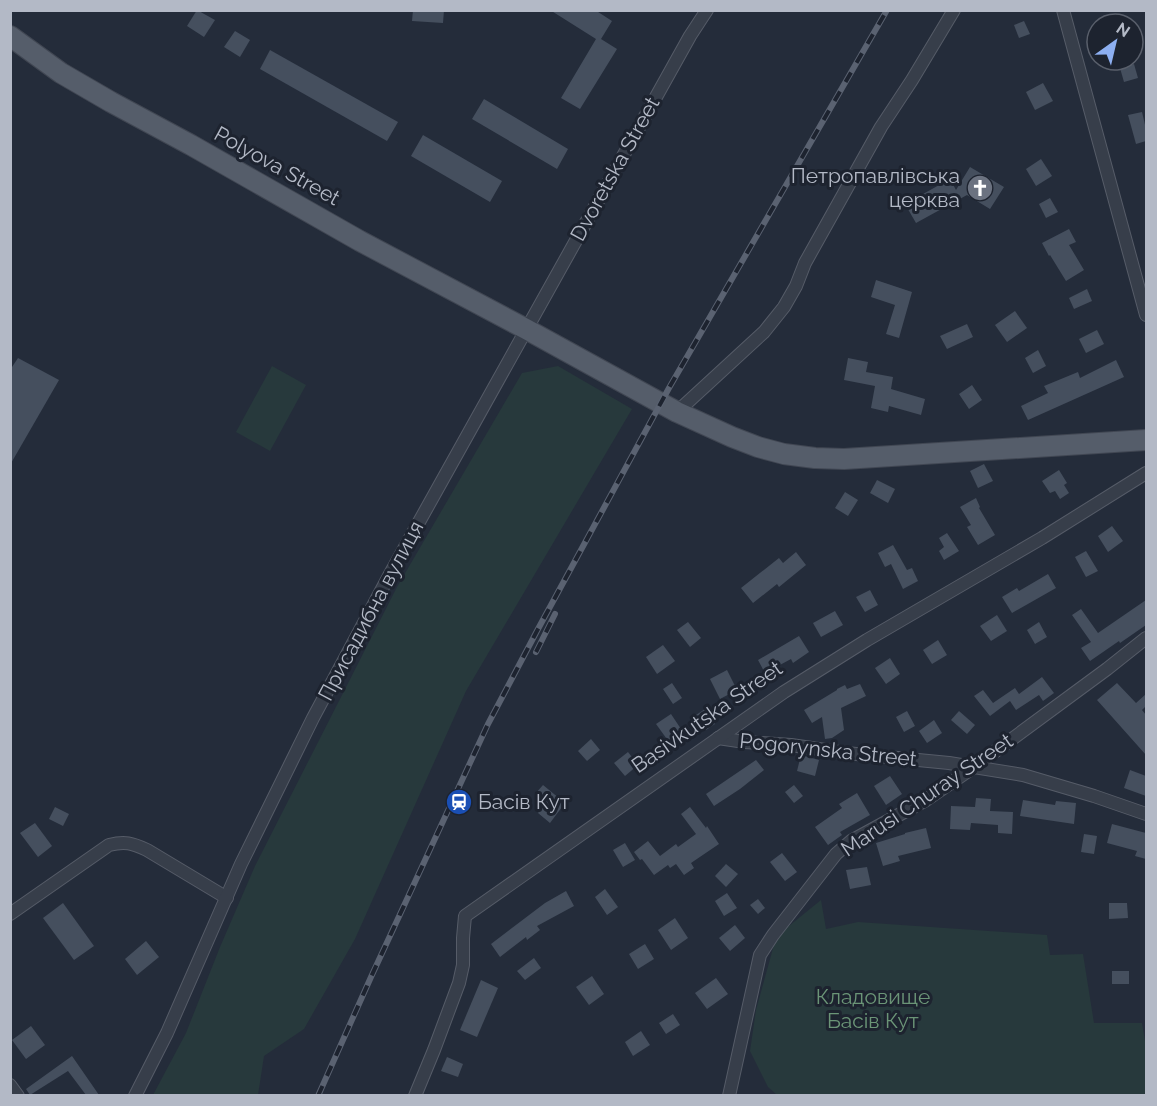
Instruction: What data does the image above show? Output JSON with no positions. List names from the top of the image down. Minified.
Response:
{"streets":{"main road":["Polyova Street"],"street":["Dvoretska Street","Присадибна вулиця","Basivkutska Street","Pogorynska Street","Marusi Churay Street"]},"crossings":[["Polyova Street","Dvoretska Street"],["Polyova Street","Присадибна вулиця"],["Dvoretska Street","Присадибна вулиця"],["Basivkutska Street","Pogorynska Street"],["Pogorynska Street","Marusi Churay Street"]],"parks":["Кладовище Басів Кут"],"places":{"church":["Петропавлівська церква"],"station":["Басів Кут"]},"north":"top right"}
